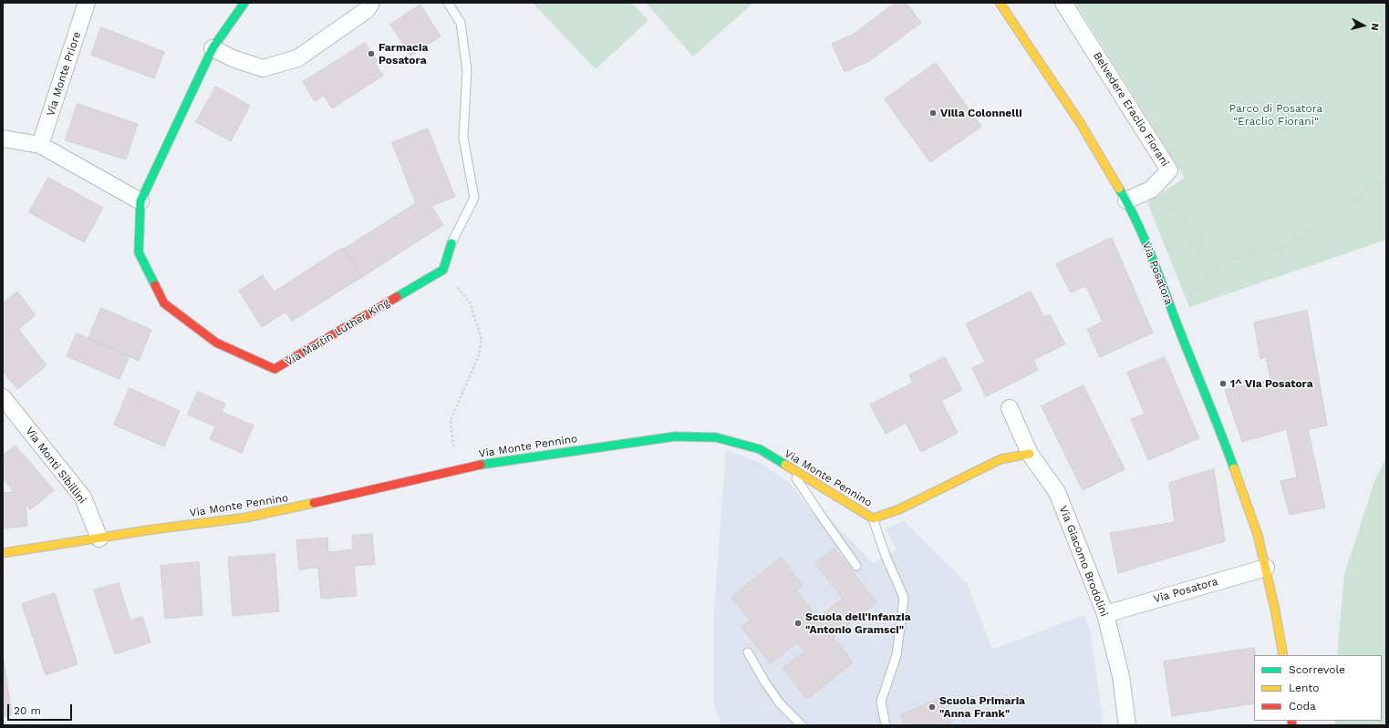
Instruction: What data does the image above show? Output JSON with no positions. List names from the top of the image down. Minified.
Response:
{"streets":{"street":["Via Monte Priore","Belvedere Eraclio Fiorani","Via Posatora","Via Martin Luther King","Via Monte Pennino","Via Monti Sibillini","Via Giacomo Brodolini"]},"crossings":[["Belvedere Eraclio Fiorani","Via Posatora"],["Via Posatora","Via Giacomo Brodolini"],["Via Monte Pennino","Via Monti Sibillini"],["Via Monte Pennino","Via Giacomo Brodolini"]],"parks":["Parco di Posatora \"Eraclio Fiorani\""],"places":["Farmacia Posatora","Villa Colonnelli","1^ Via Posatora","Scuola dell'Infanzia \"Antonio Gramsci\"","Scuola Primaria \"Anna Frank\""],"legend":["Scorrevole","Lento","Coda"],"scale_bar":"20 m","north":"right"}
